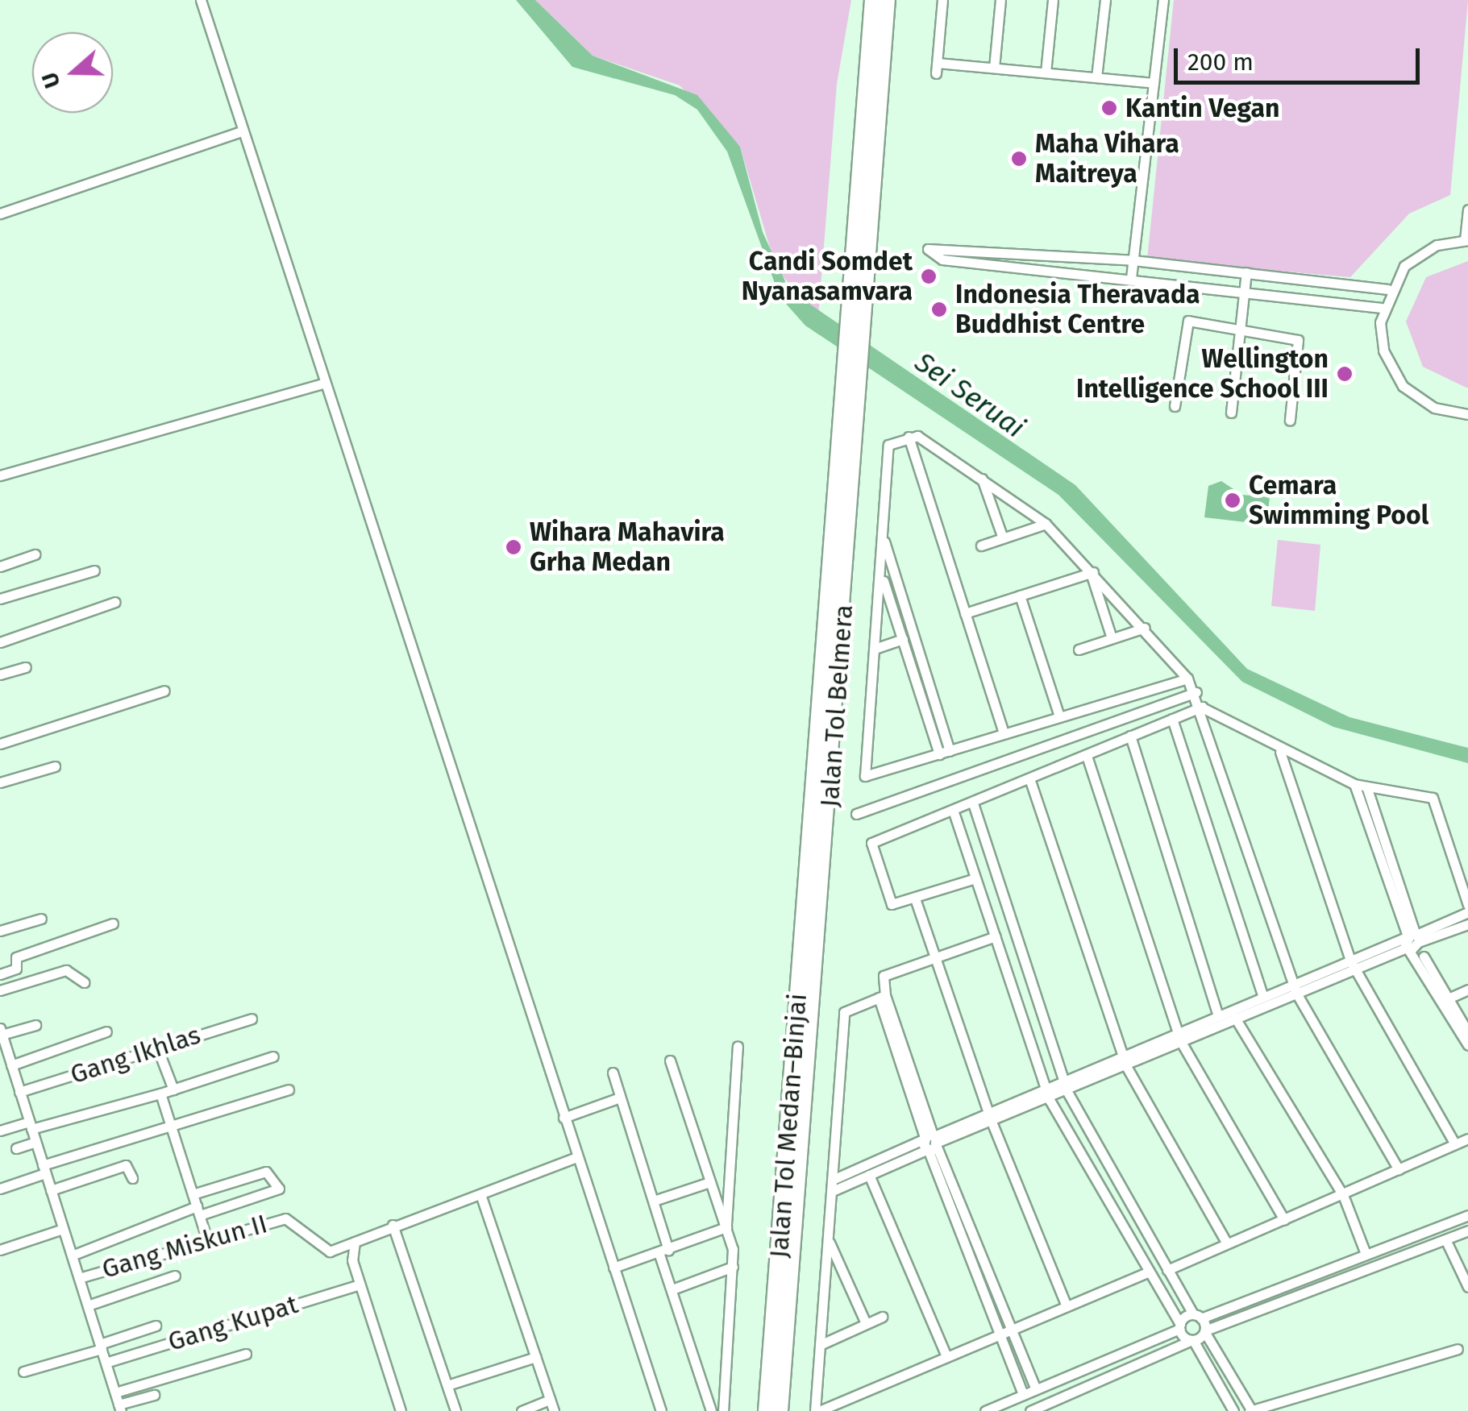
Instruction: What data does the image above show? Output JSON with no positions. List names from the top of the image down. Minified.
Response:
{"streets":{"highway":["Jalan Tol Belmera","Jalan Tol Medan–Binjai"],"street":["Gang Ikhlas","Gang Miskun II","Gang Kupat"]},"crossings":[["Jalan Tol Belmera","Jalan Tol Medan–Binjai"]],"water":["Sei Seruai"],"places":["Kantin Vegan","Maha Vihara Maitreya","Candi Somdet Nyanasamvara","Indonesia Theravada Buddhist Centre","Wellington Intelligence School III","Cemara Swimming Pool","Wihara Mahavira Grha Medan"],"scale_bar":"200 m","north":"left"}
